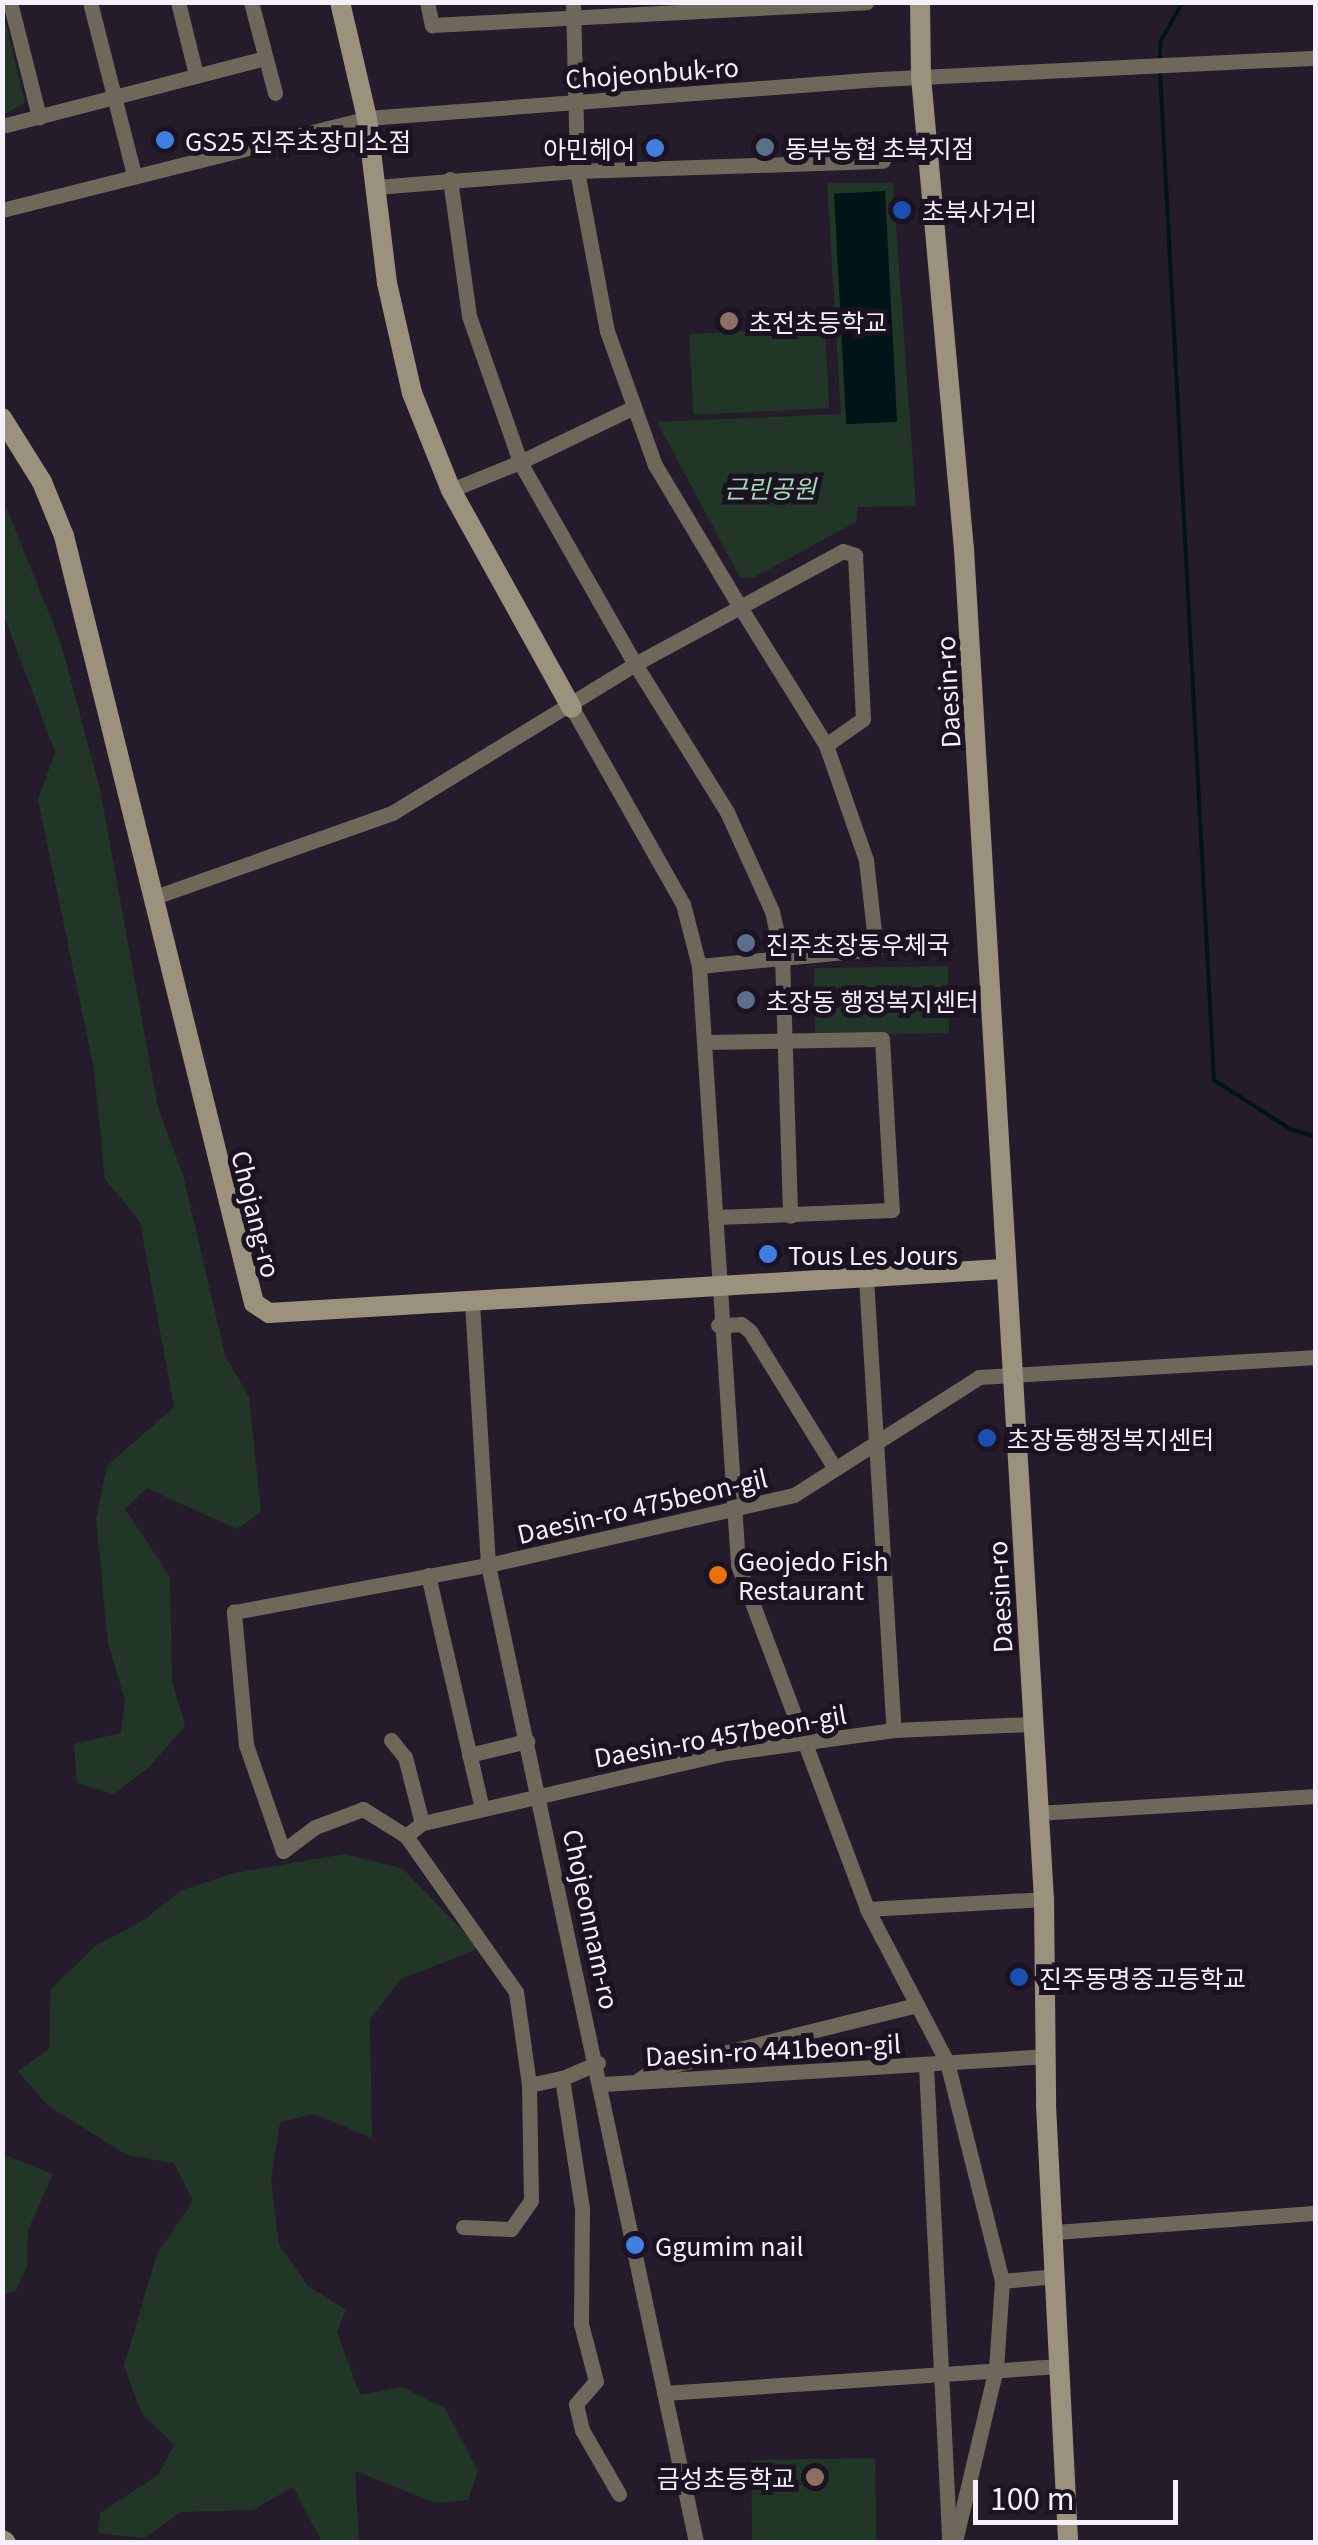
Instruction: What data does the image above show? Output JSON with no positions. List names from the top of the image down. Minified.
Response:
{"streets":{"street":["Chojeonbuk-ro","Daesin-ro","Chojang-ro","Daesin-ro 475beon-gil","Daesin-ro 457beon-gil","Chojeonnam-ro","Daesin-ro 441beon-gil"]},"crossings":[["Chojeonbuk-ro","Daesin-ro"],["Daesin-ro","Chojang-ro"],["Daesin-ro","Daesin-ro 475beon-gil"],["Daesin-ro","Daesin-ro 457beon-gil"],["Daesin-ro","Daesin-ro 441beon-gil"],["Chojang-ro","Chojeonnam-ro"],["Daesin-ro 475beon-gil","Chojeonnam-ro"],["Daesin-ro 457beon-gil","Chojeonnam-ro"],["Chojeonnam-ro","Daesin-ro 441beon-gil"]],"parks":["근린공원"],"places":["GS25 진주초장미소점","동부농협 초북지점","아민헤어","초북사거리","초전초등학교","진주초장동우체국","초장동 행정복지센터","Tous Les Jours","초장동행정복지센터","Geojedo Fish Restaurant","진주동명중고등학교","Ggumim nail","금성초등학교"],"scale_bar":"100 m"}
